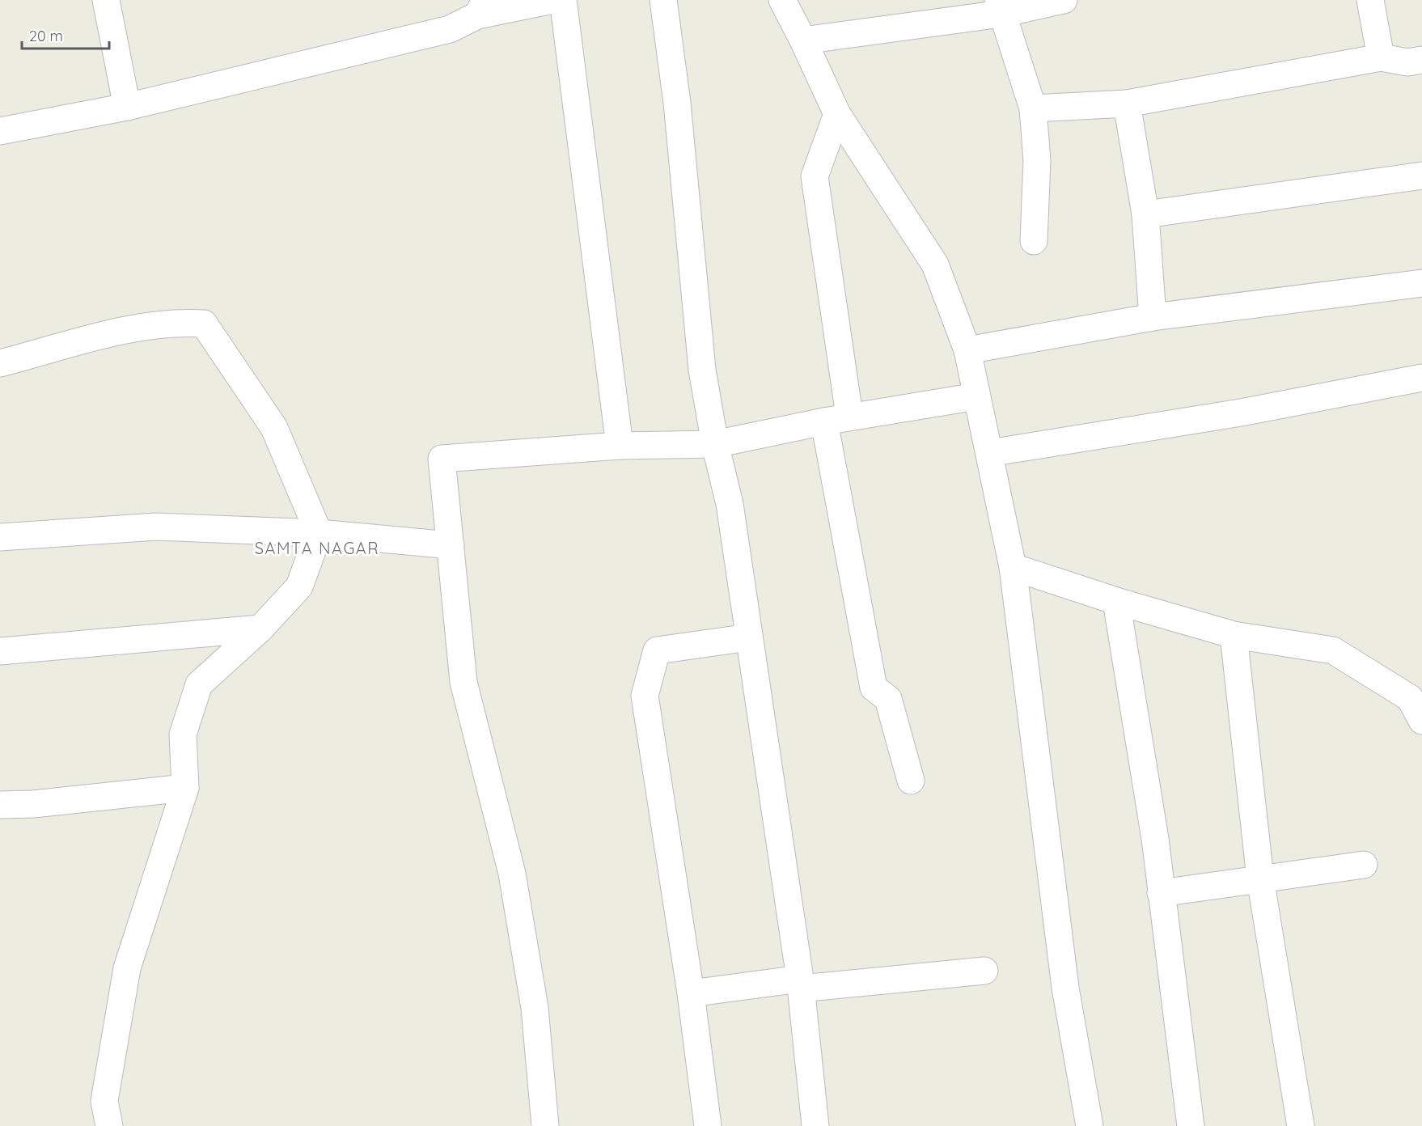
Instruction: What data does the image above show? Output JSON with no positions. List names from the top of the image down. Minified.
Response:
{"districts":["SAMTA NAGAR"],"scale_bar":"20 m"}
